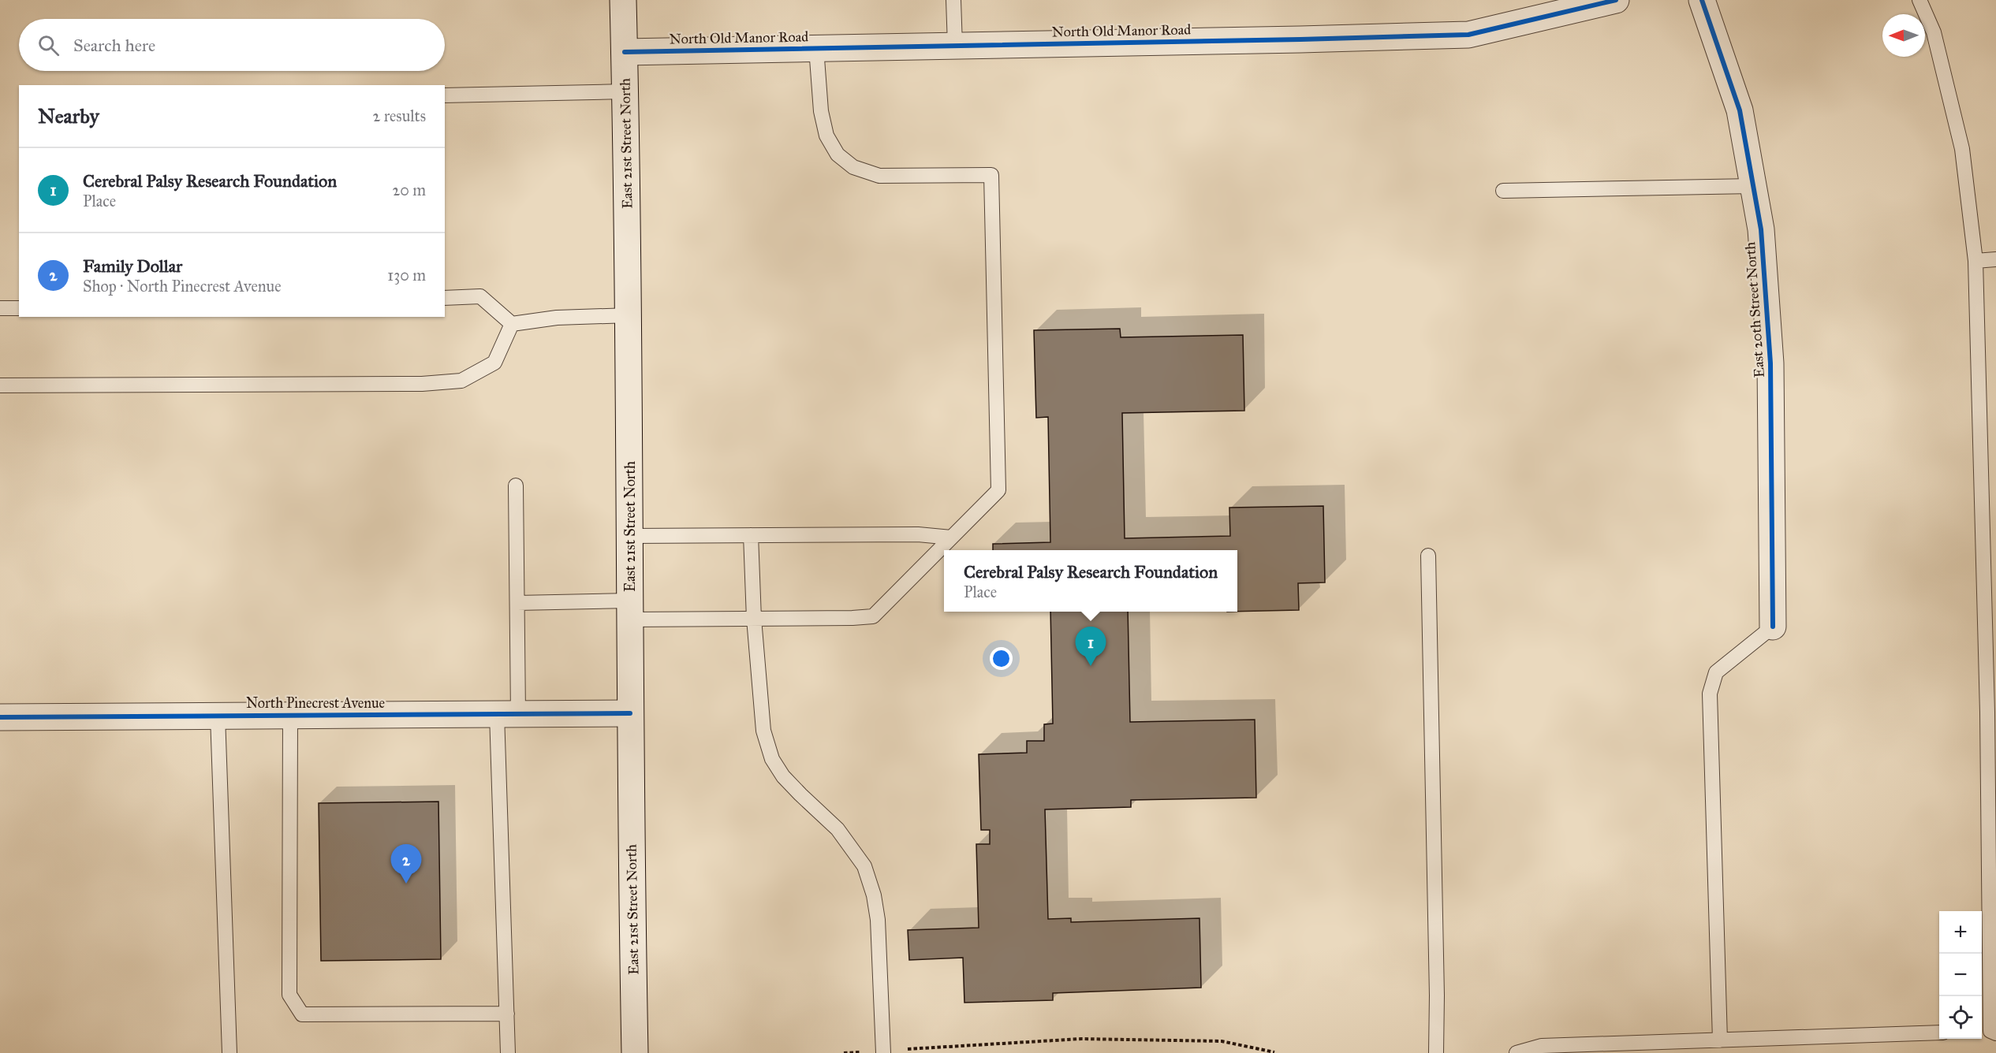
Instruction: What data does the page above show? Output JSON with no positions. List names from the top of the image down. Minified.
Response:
{"streets":{"street":["North Old Manor Road","East 21st Street North","East 20th Street North","North Pinecrest Avenue"]},"crossings":[["North Old Manor Road","East 21st Street North"],["East 21st Street North","North Pinecrest Avenue"]],"north":"left","page":{"search":"Search here","heading":["Nearby","2 results"],"list":[{"mark":"1","name":"Cerebral Palsy Research Foundation","note":"Place","value":"20 m"},{"mark":"2","name":"Family Dollar","note":"Shop · North Pinecrest Avenue","value":"130 m"}],"popup":["Cerebral Palsy Research Foundation","Place"],"pins":["1","2"],"map_buttons":["+","−"]}}
